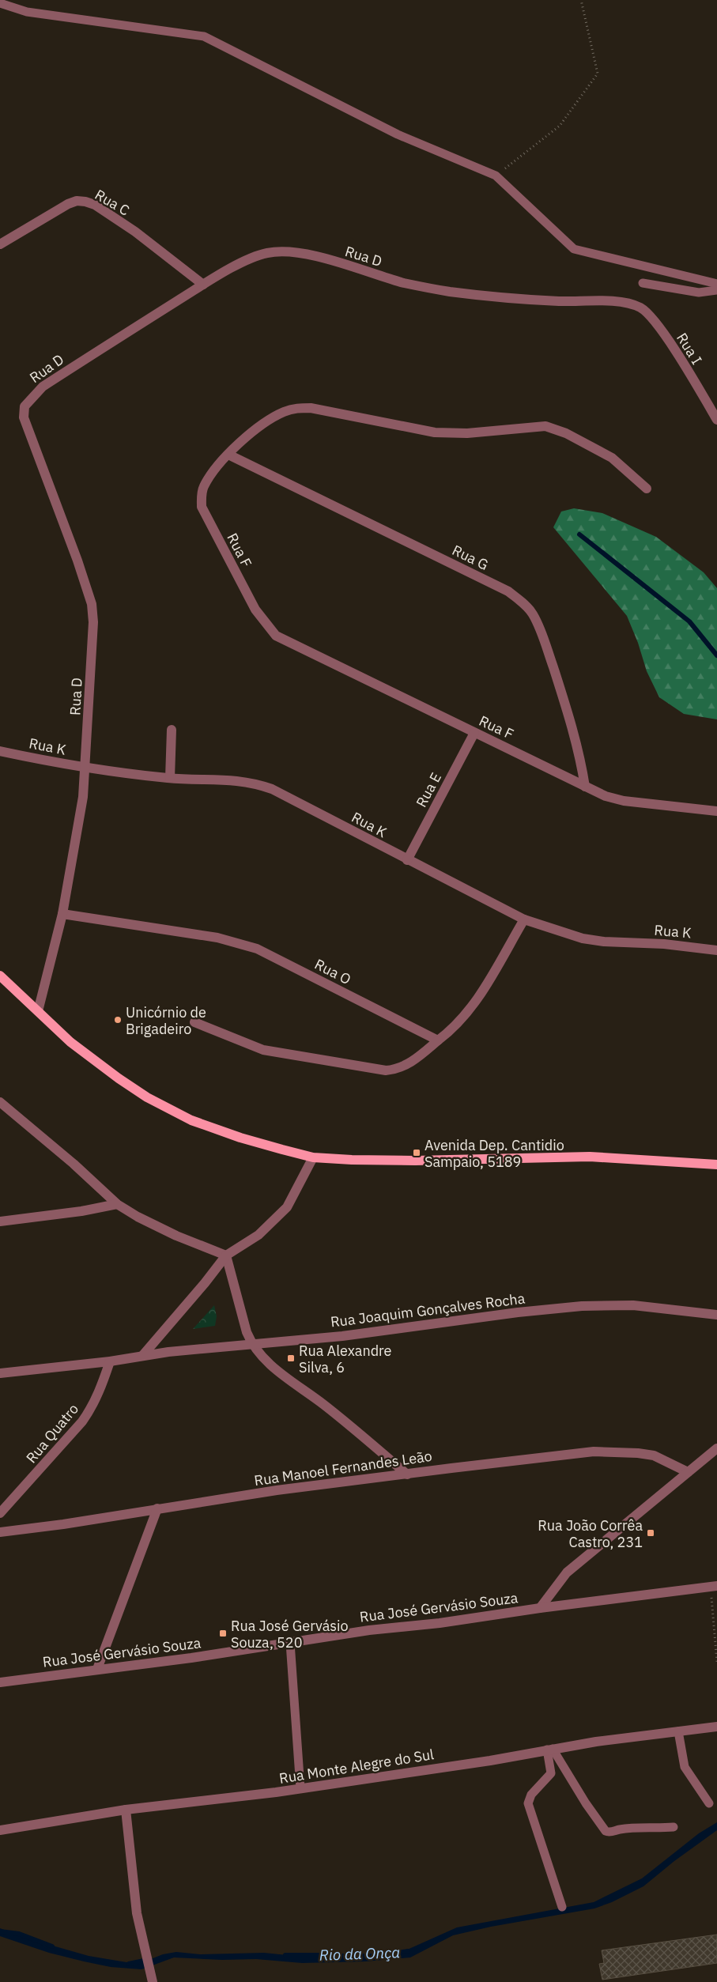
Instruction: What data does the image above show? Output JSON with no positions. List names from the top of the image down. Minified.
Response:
{"streets":{"street":["Rua C","Rua D","Rua I","Rua F","Rua G","Rua K","Rua E","Rua O","Rua Joaquim Gonçalves Rocha","Rua Quatro","Rua Manoel Fernandes Leão","Rua José Gervásio Souza","Rua Monte Alegre do Sul"]},"crossings":[["Rua C","Rua D"],["Rua D","Rua I"],["Rua D","Rua K"],["Rua D","Rua O"],["Rua F","Rua G"],["Rua F","Rua E"],["Rua K","Rua E"],["Rua Joaquim Gonçalves Rocha","Rua Quatro"]],"water":["Rio da Onça"],"places":{"other":["Unicórnio de Brigadeiro"],"transit":["Avenida Dep. Cantidio Sampaio, 5189","Rua Alexandre Silva, 6","Rua João Corrêa Castro, 231","Rua José Gervásio Souza, 520"]}}
